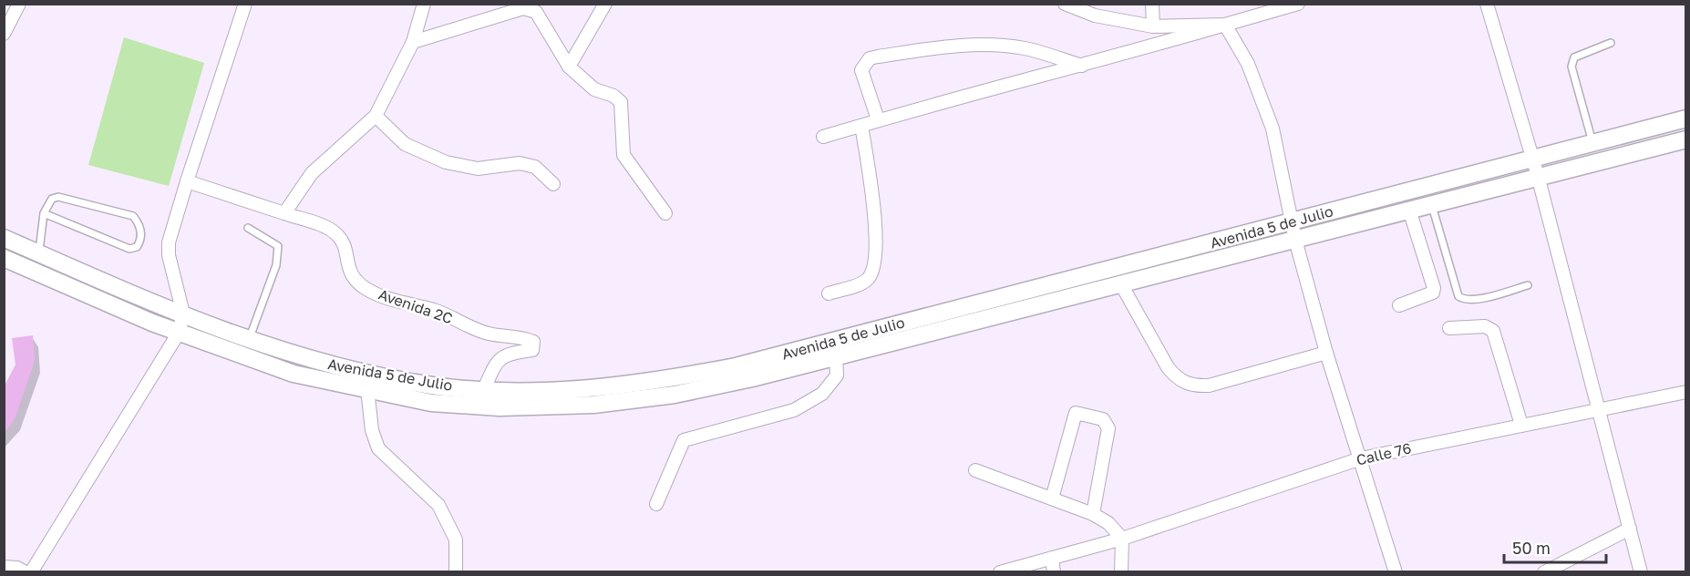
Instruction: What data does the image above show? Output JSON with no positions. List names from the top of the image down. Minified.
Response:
{"streets":{"main road":["Avenida 5 de Julio"],"street":["Avenida 2C","Calle 76"]},"crossings":[["Avenida 5 de Julio","Avenida 2C"]],"scale_bar":"50 m"}
